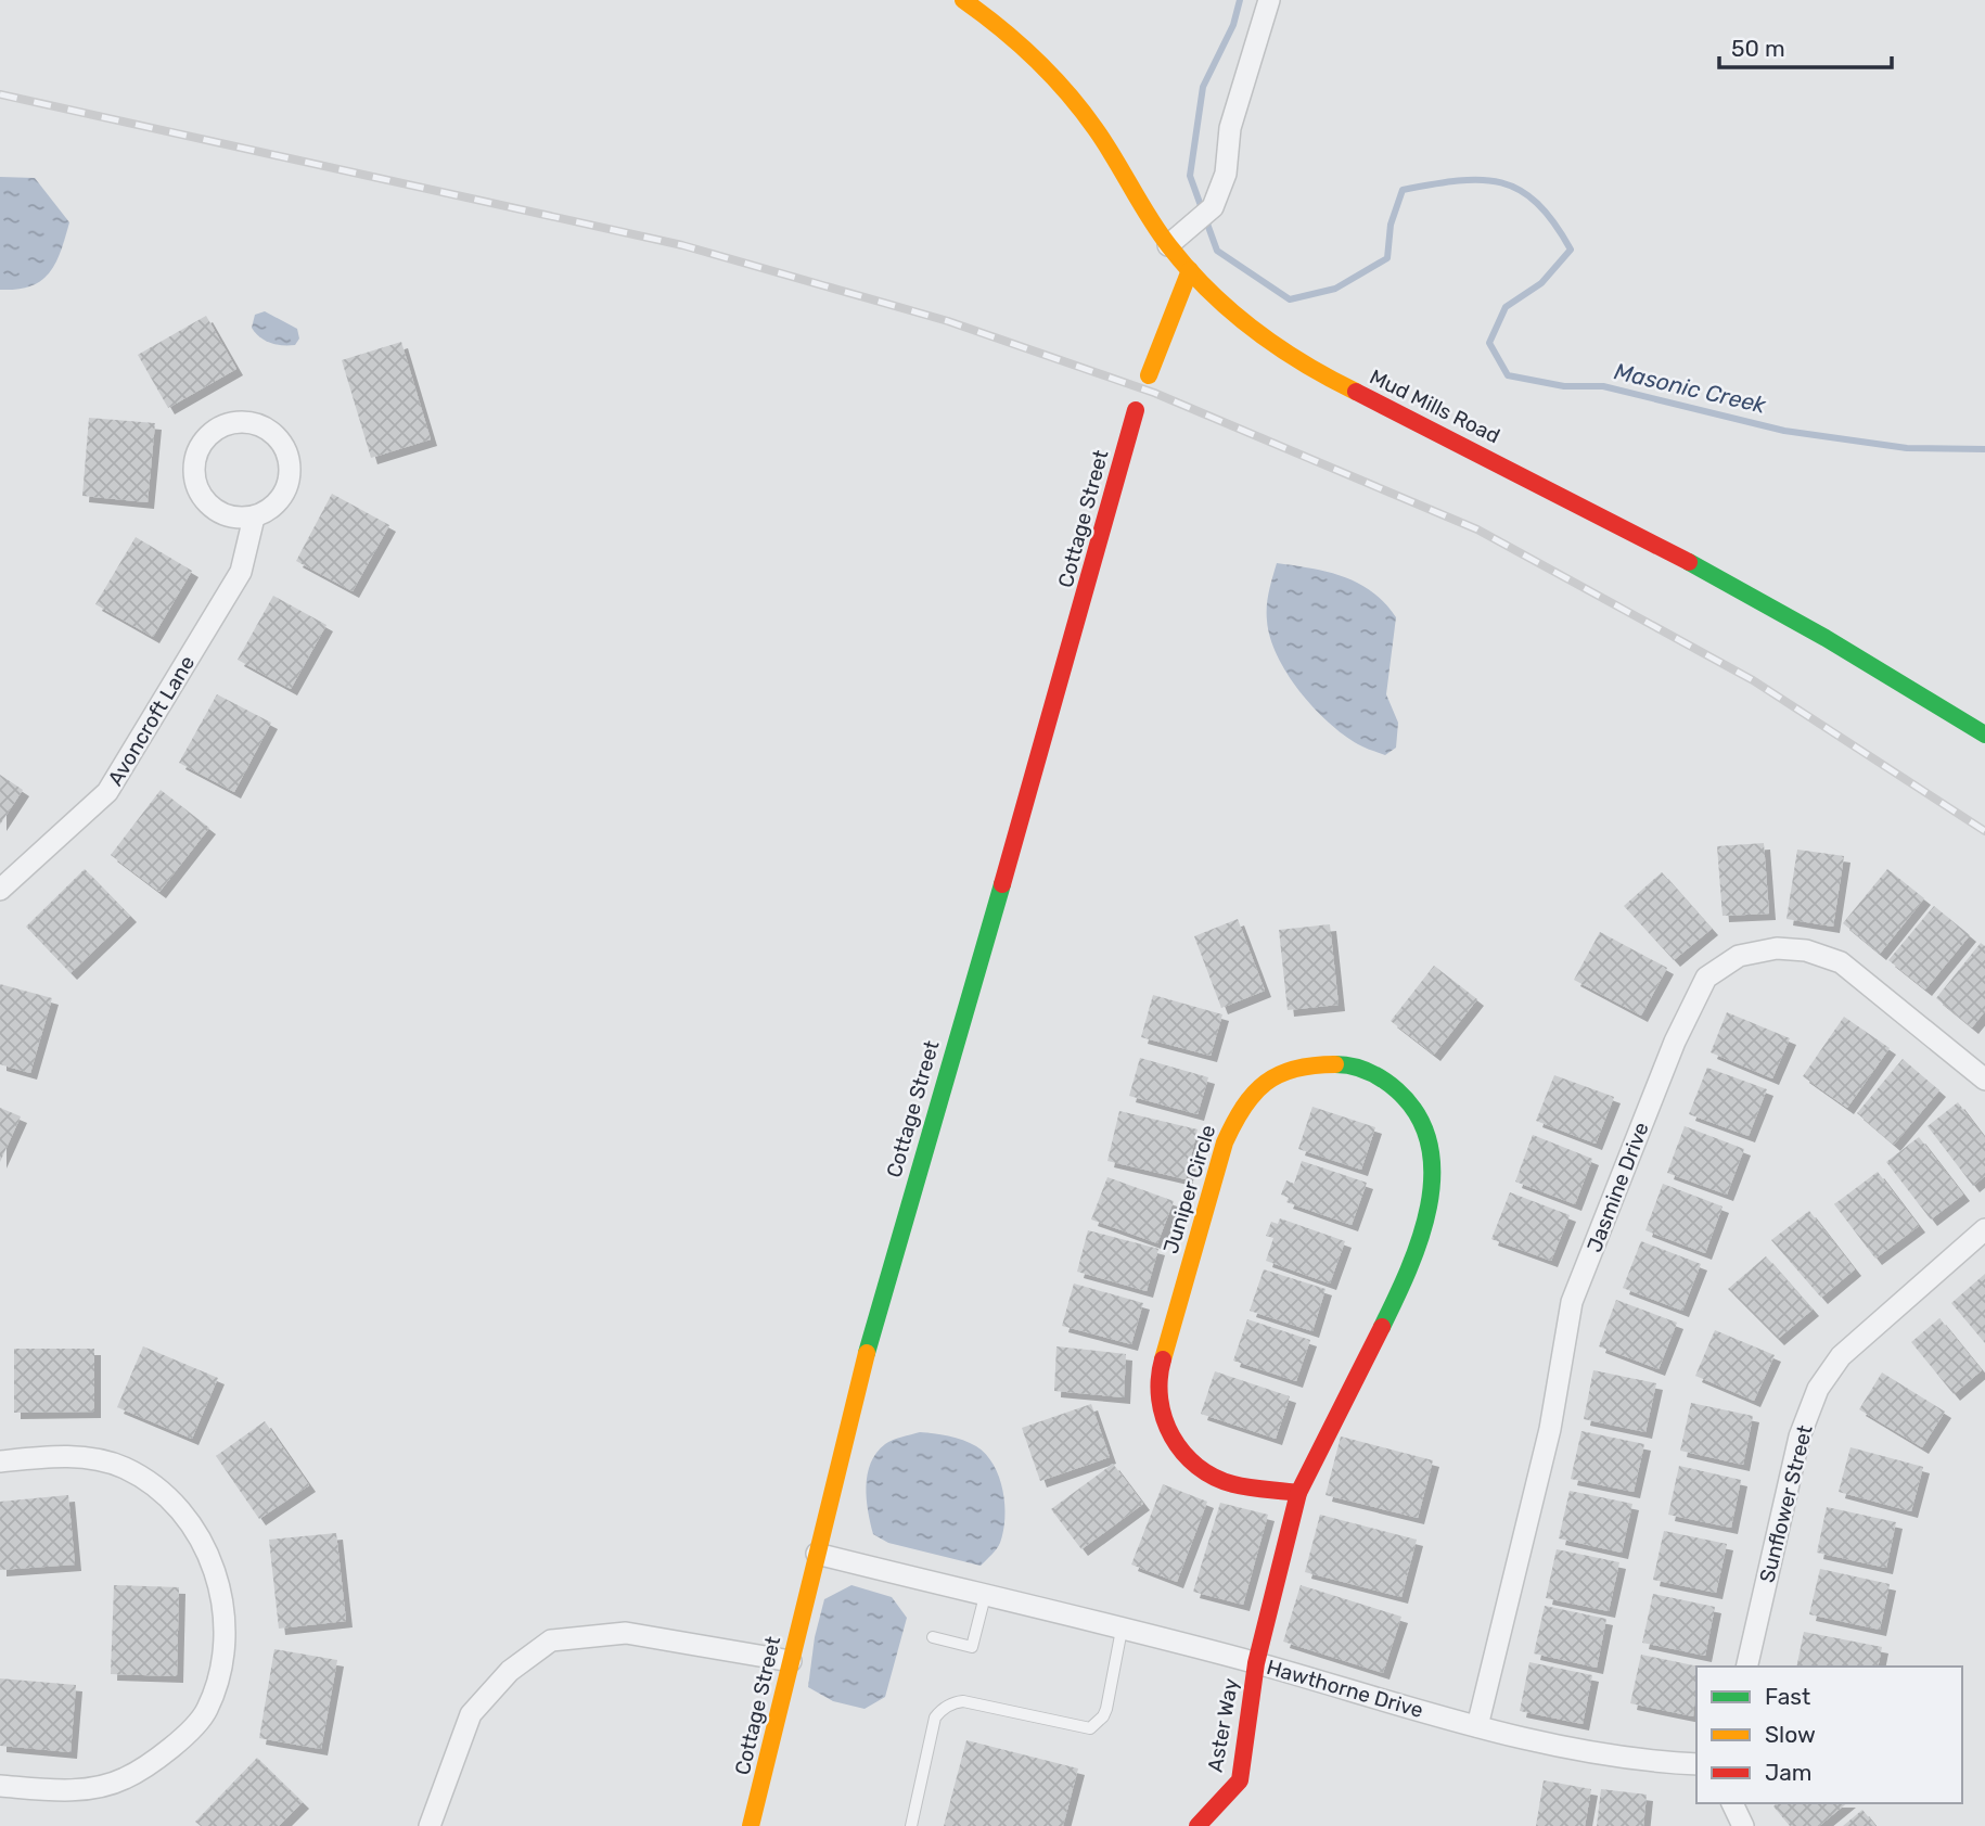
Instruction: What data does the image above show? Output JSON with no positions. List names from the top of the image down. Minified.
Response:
{"streets":{"street":["Mud Mills Road","Cottage Street","Avoncroft Lane","Jasmine Drive","Juniper Circle","Sunflower Street","Hawthorne Drive","Aster Way"]},"crossings":[["Cottage Street","Hawthorne Drive"],["Jasmine Drive","Hawthorne Drive"],["Juniper Circle","Hawthorne Drive"],["Juniper Circle","Aster Way"],["Hawthorne Drive","Aster Way"]],"water":["Masonic Creek"],"legend":["Fast","Slow","Jam"],"scale_bar":"50 m"}
